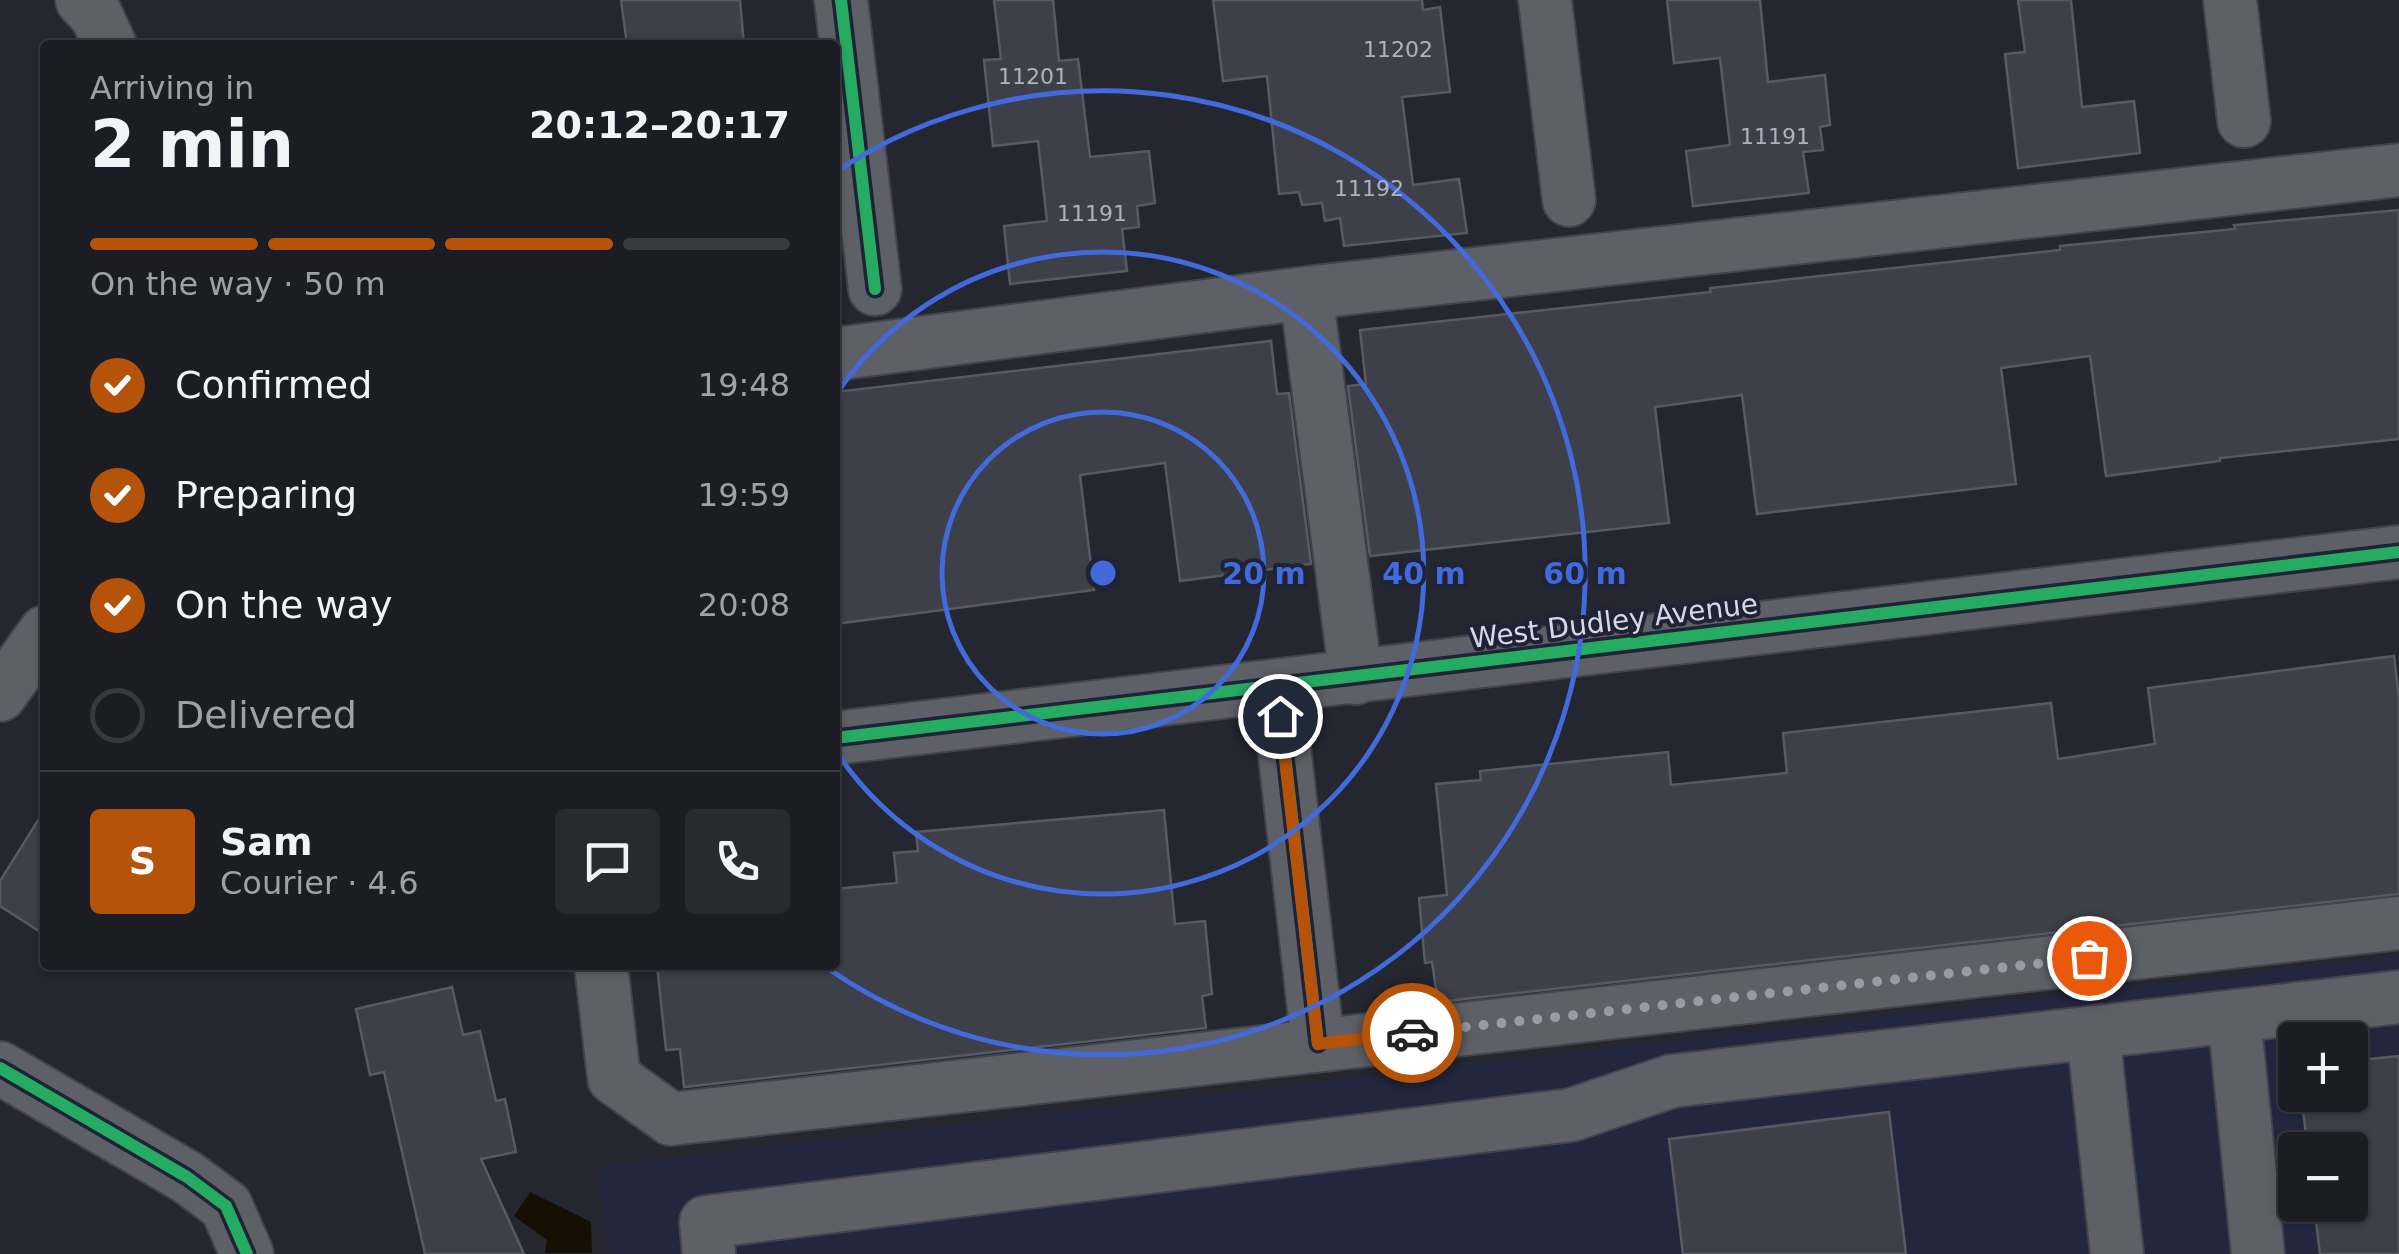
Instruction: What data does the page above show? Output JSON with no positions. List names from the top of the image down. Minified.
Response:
{"streets":{"street":["West Dudley Avenue"]},"house_numbers":["11202","11201","11191","11192","11191"],"page":{"heading":["2 min","Arriving in","20:12–20:17"],"panel":["Sam","Courier · 4.6"],"bar":"On the way · 50 m","list":[["Confirmed","19:48"],["Preparing","19:59"],["On the way","20:08"],"Delivered"],"round":"S","map_buttons":["+","−"]},"rings":["20 m","40 m","60 m"]}
